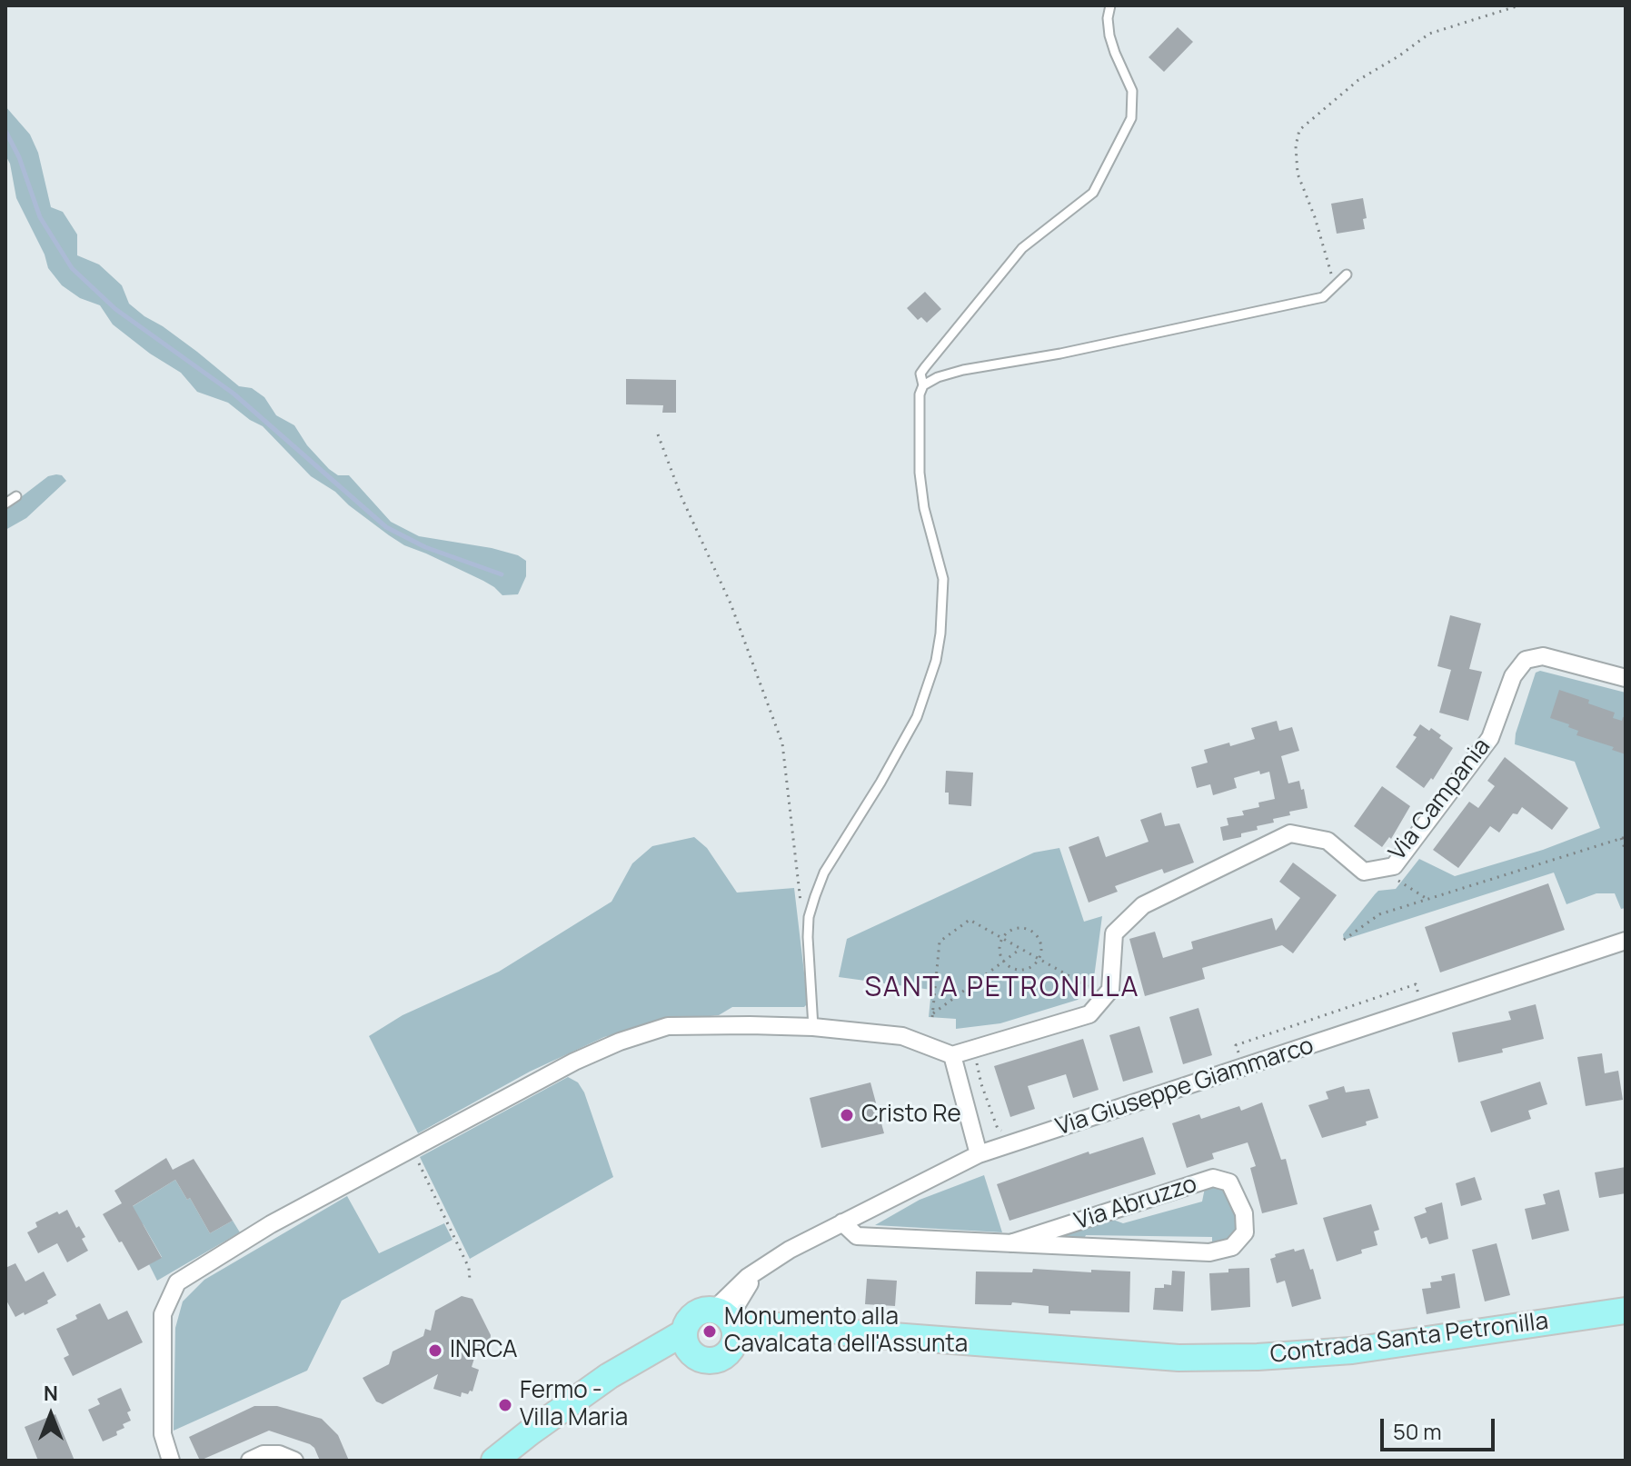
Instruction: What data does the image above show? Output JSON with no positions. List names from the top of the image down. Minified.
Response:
{"streets":{"main road":["Contrada Santa Petronilla"],"street":["Via Campania","Via Giuseppe Giammarco","Via Abruzzo"]},"crossings":[["Via Giuseppe Giammarco","Via Abruzzo"],["Via Giuseppe Giammarco","Contrada Santa Petronilla"]],"districts":["SANTA PETRONILLA"],"places":["Cristo Re","Monumento alla Cavalcata dell'Assunta","INRCA","Fermo - Villa Maria"],"scale_bar":"50 m","north":"top"}
